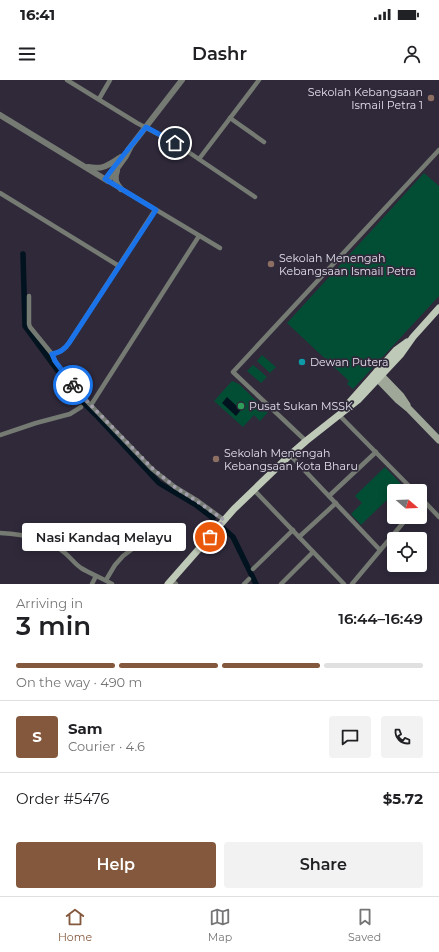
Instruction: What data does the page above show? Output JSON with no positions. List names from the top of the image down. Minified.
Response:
{"places":["Sekolah Kebangsaan Ismail Petra 1","Sekolah Menengah Kebangsaan Ismail Petra","Dewan Putera","Pusat Sukan MSSK","Sekolah Menengah Kebangsaan Kota Bharu","Nasi Kandaq Melayu"],"north":"right","page":{"status":"16:41","header":"Dashr","bubble":"Nasi Kandaq Melayu","heading":["3 min","Arriving in","16:44–16:49"],"panel":["Sam","Courier · 4.6","Order #5476","$5.72"],"bar":"On the way · 490 m","round":"S","buttons":["Help","Share"],"tabs":["Home","Map","Saved"]}}
